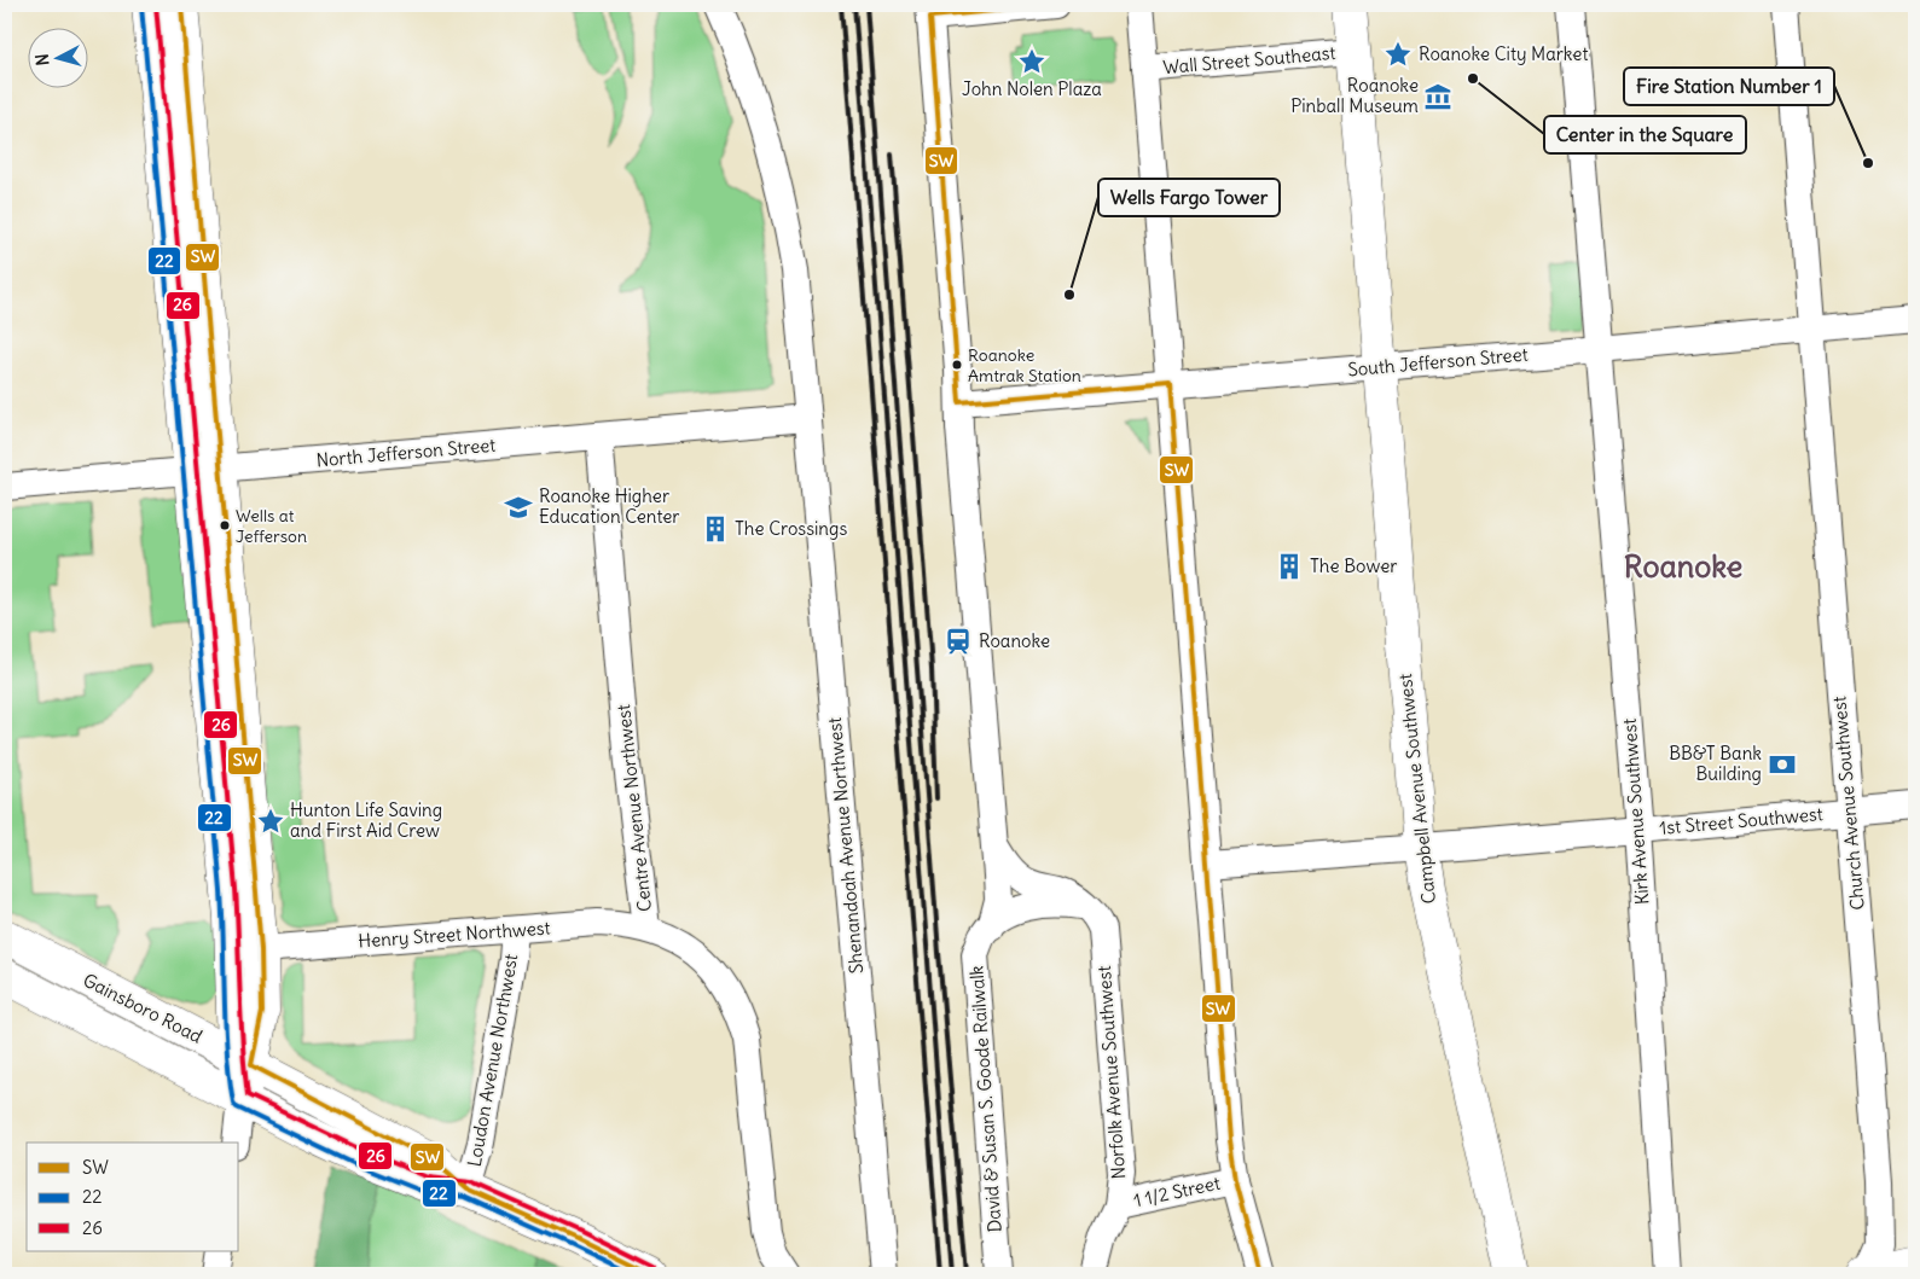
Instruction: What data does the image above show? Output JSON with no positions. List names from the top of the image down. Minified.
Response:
{"streets":{"main road":["Campbell Avenue Southwest","Gainsboro Road"],"street":["Wall Street Southeast","South Jefferson Street","North Jefferson Street","Church Avenue Southwest","Centre Avenue Northwest","Kirk Avenue Southwest","1st Street Southwest","Shenandoah Avenue Northwest","Henry Street Northwest","Loudon Avenue Northwest","Norfolk Avenue Southwest","David & Susan S. Goode Railwalk","1 1/2 Street"]},"crossings":[["Wall Street Southeast","Campbell Avenue Southwest"],["South Jefferson Street","Campbell Avenue Southwest"],["South Jefferson Street","Church Avenue Southwest"],["South Jefferson Street","Kirk Avenue Southwest"],["North Jefferson Street","Centre Avenue Northwest"],["North Jefferson Street","Shenandoah Avenue Northwest"],["Campbell Avenue Southwest","1st Street Southwest"],["Church Avenue Southwest","1st Street Southwest"],["Centre Avenue Northwest","Henry Street Northwest"],["Kirk Avenue Southwest","1st Street Southwest"],["Henry Street Northwest","Loudon Avenue Northwest"],["Gainsboro Road","Loudon Avenue Northwest"],["Norfolk Avenue Southwest","1 1/2 Street"]],"districts":["Roanoke"],"places":{"place":["Roanoke City Market","John Nolen Plaza","Hunton Life Saving and First Aid Crew"],"other":["Center in the Square","Fire Station Number 1","Wells Fargo Tower","Roanoke Amtrak Station","Wells at Jefferson"],"museum":["Roanoke Pinball Museum"],"school or university":["Roanoke Higher Education Center"],"building":["The Crossings","The Bower"],"station":["Roanoke"],"bank":["BB&T Bank Building"]},"lines":["transit line SW","transit line 26","transit line 22"],"legend":["SW","22","26"],"north":"left"}
